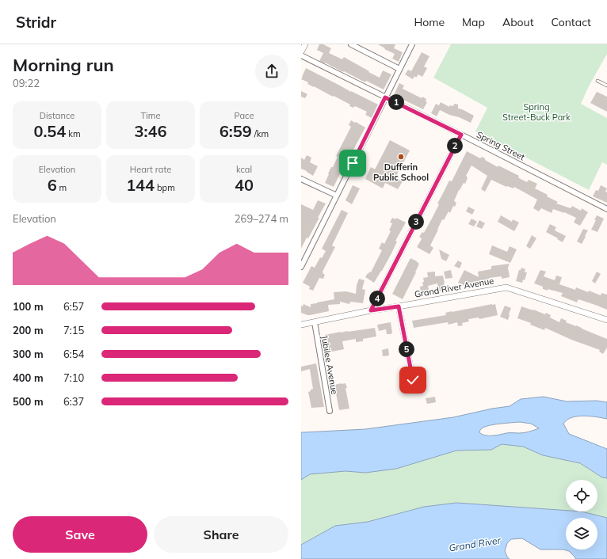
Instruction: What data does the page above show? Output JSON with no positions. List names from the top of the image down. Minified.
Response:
{"streets":{"street":["Spring Street","Grand River Avenue","Jubilee Avenue"]},"crossings":[["Grand River Avenue","Jubilee Avenue"]],"water":["Grand River"],"parks":["Spring Street-Buck Park"],"places":["Dufferin Public School"],"page":{"header":"Stridr","nav":["Home","Map","About","Contact"],"heading":["Morning run","09:22"],"pins":["1","2","3","4","5"],"stats":[["Distance","0.54 km"],["Time","3:46"],["Pace","6:59 /km"],["Elevation","6 m"],["Heart rate","144 bpm"],["kcal","40"]],"chart":["Elevation","269–274 m"],"list":[{"name":"100 m","note":"6:57"},{"name":"200 m","note":"7:15"},{"name":"300 m","note":"6:54"},{"name":"400 m","note":"7:10"},{"name":"500 m","note":"6:37"}],"buttons":["Save","Share"]}}
